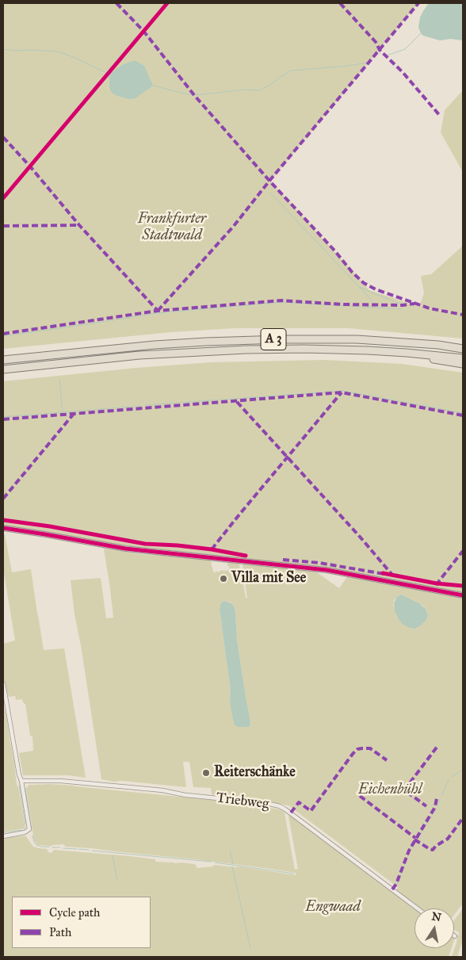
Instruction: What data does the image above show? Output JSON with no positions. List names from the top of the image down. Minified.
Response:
{"streets":{"highway":["A 3"],"street":["Triebweg"]},"parks":["Frankfurter Stadtwald","Eichenbühl","Engwaad"],"places":["Villa mit See","Reiterschänke"],"legend":["Cycle path","Path"],"north":"top"}
